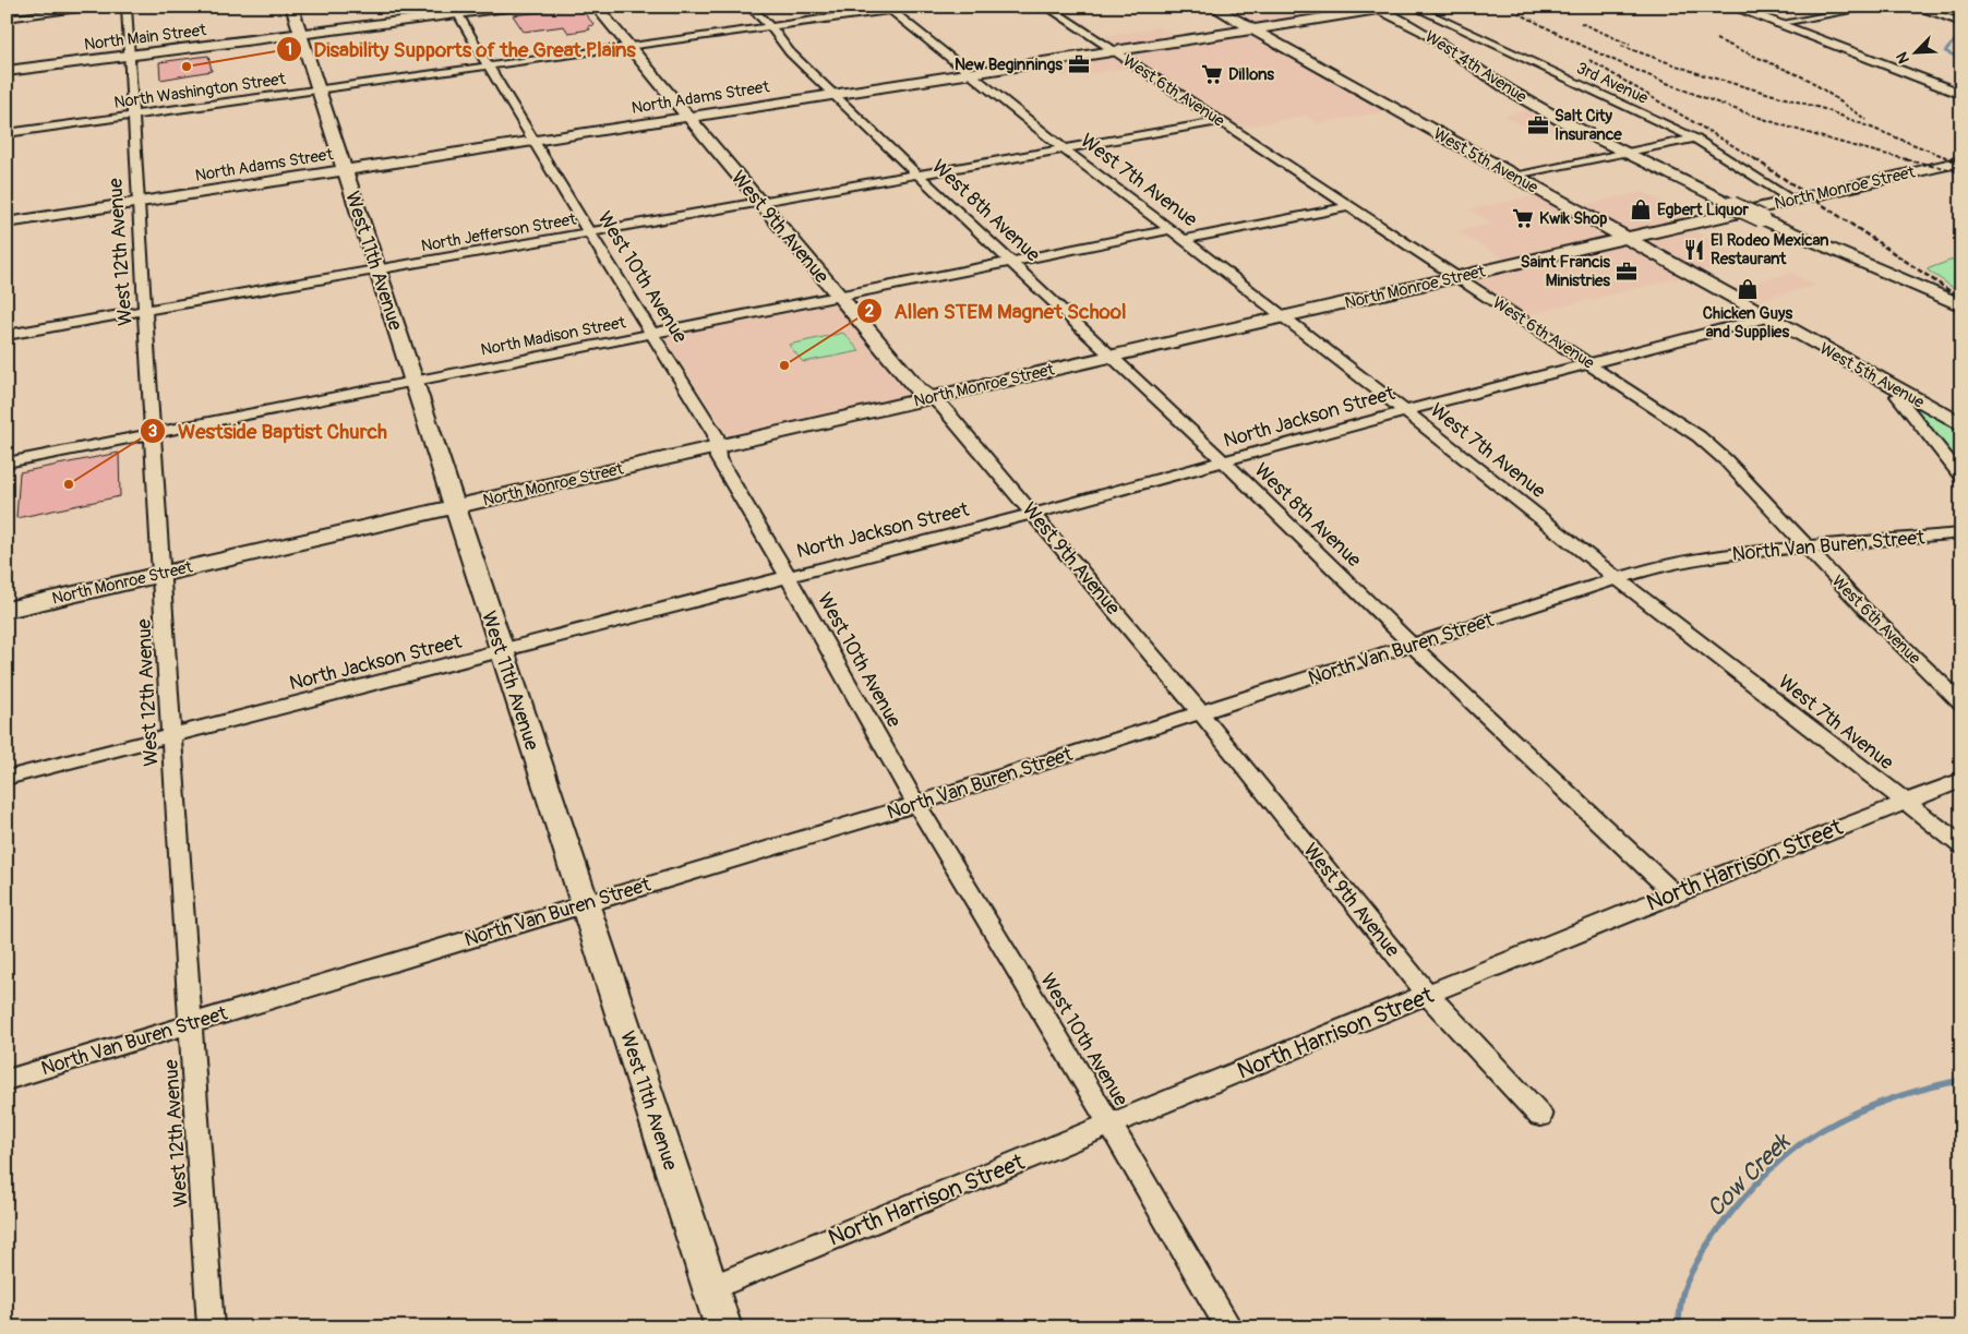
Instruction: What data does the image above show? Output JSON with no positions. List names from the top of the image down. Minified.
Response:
{"streets":{"street":["North Main Street","West 4th Avenue","3rd Avenue","North Washington Street","West 6th Avenue","North Adams Street","West 5th Avenue","West 7th Avenue","North Monroe Street","West 8th Avenue","West 9th Avenue","North Jefferson Street","West 12th Avenue","West 11th Avenue","West 10th Avenue","North Madison Street","North Jackson Street","North Van Buren Street","North Harrison Street"]},"crossings":[["North Main Street","West 12th Avenue"],["North Main Street","West 11th Avenue"],["North Main Street","West 10th Avenue"],["West 4th Avenue","North Adams Street"],["3rd Avenue","North Monroe Street"],["North Washington Street","West 7th Avenue"],["North Washington Street","West 8th Avenue"],["North Washington Street","West 9th Avenue"],["North Washington Street","West 12th Avenue"],["North Washington Street","West 11th Avenue"],["North Washington Street","West 10th Avenue"],["West 6th Avenue","North Adams Street"],["West 6th Avenue","North Monroe Street"],["West 6th Avenue","North Jefferson Street"],["West 6th Avenue","North Jackson Street"],["West 6th Avenue","North Van Buren Street"],["North Adams Street","West 5th Avenue"],["North Adams Street","West 7th Avenue"],["North Adams Street","West 8th Avenue"],["North Adams Street","West 9th Avenue"],["North Adams Street","West 12th Avenue"],["North Adams Street","West 11th Avenue"],["North Adams Street","West 10th Avenue"],["West 5th Avenue","North Monroe Street"],["West 5th Avenue","North Jackson Street"],["West 7th Avenue","North Monroe Street"],["West 7th Avenue","North Jefferson Street"],["West 7th Avenue","North Madison Street"],["West 7th Avenue","North Jackson Street"],["West 7th Avenue","North Van Buren Street"],["West 7th Avenue","North Harrison Street"],["North Monroe Street","West 8th Avenue"],["North Monroe Street","West 9th Avenue"],["North Monroe Street","West 12th Avenue"],["North Monroe Street","West 11th Avenue"],["North Monroe Street","West 10th Avenue"],["West 8th Avenue","North Jefferson Street"],["West 8th Avenue","North Madison Street"],["West 8th Avenue","North Jackson Street"],["West 8th Avenue","North Van Buren Street"],["West 8th Avenue","North Harrison Street"],["West 9th Avenue","North Jefferson Street"],["West 9th Avenue","North Madison Street"],["West 9th Avenue","North Jackson Street"],["West 9th Avenue","North Van Buren Street"],["West 9th Avenue","North Harrison Street"],["North Jefferson Street","West 12th Avenue"],["North Jefferson Street","West 11th Avenue"],["North Jefferson Street","West 10th Avenue"],["West 12th Avenue","North Madison Street"],["West 12th Avenue","North Jackson Street"],["West 12th Avenue","North Van Buren Street"],["West 11th Avenue","North Madison Street"],["West 11th Avenue","North Jackson Street"],["West 11th Avenue","North Van Buren Street"],["West 11th Avenue","North Harrison Street"],["West 10th Avenue","North Madison Street"],["West 10th Avenue","North Jackson Street"],["West 10th Avenue","North Van Buren Street"],["West 10th Avenue","North Harrison Street"]],"water":["Cow Creek"],"places":{"office":["New Beginnings","Salt City Insurance","Saint Francis Ministries"],"other":["Disability Supports of the Great Plains","Allen STEM Magnet School","Westside Baptist Church"],"supermarket":["Dillons","Kwik Shop"],"shop":["Egbert Liquor","Chicken Guys and Supplies"],"restaurant":["El Rodeo Mexican Restaurant"]},"north":"bottom left"}
